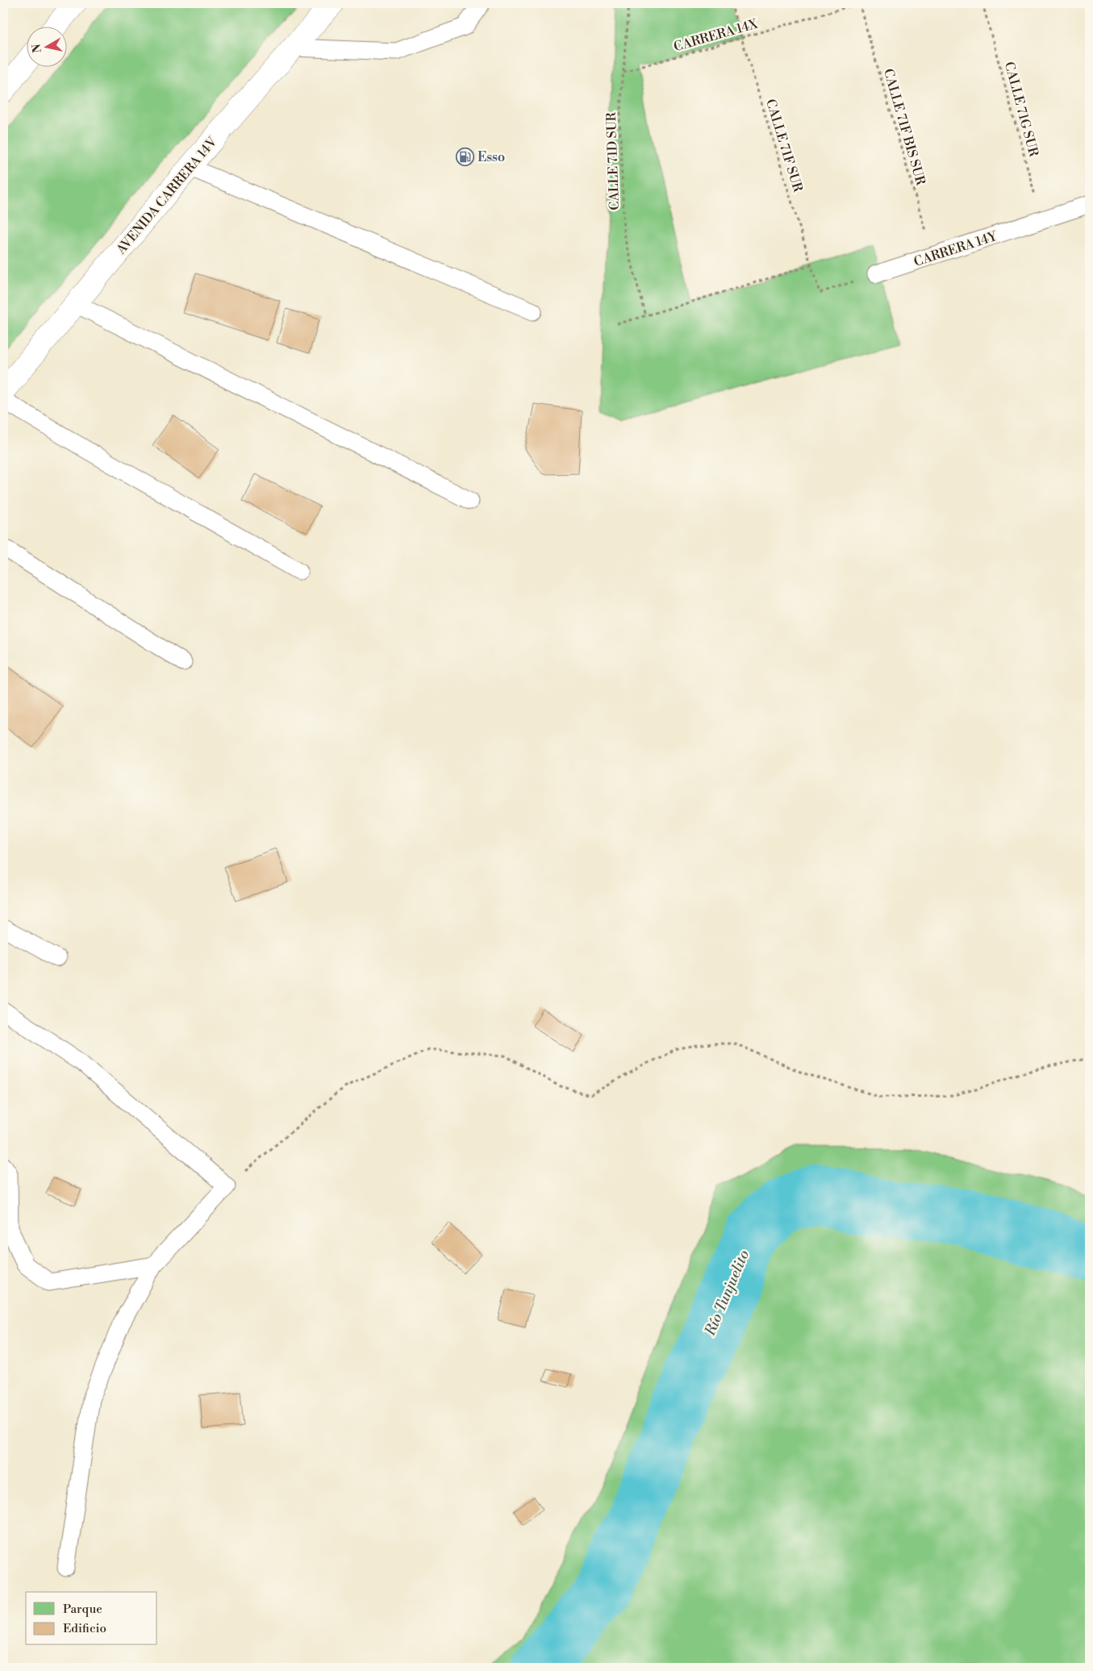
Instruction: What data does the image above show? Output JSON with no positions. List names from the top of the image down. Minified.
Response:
{"streets":{"highway":["AVENIDA CARRERA 14V"],"lane":["CARRERA 14Y"],"path":["CARRERA 14X","CALLE 71G SUR","CALLE 71F BIS SUR","CALLE 71F SUR","CALLE 71D SUR"]},"crossings":[["CARRERA 14X","CALLE 71F BIS SUR"],["CARRERA 14X","CALLE 71F SUR"],["CARRERA 14X","CALLE 71D SUR"],["CALLE 71G SUR","CARRERA 14Y"],["CALLE 71F BIS SUR","CARRERA 14Y"],["CALLE 71F SUR","CARRERA 14Y"]],"water":["Río Tunjuelito"],"places":{"fuel station":["Esso"]},"legend":["Parque","Edificio"],"north":"left"}
